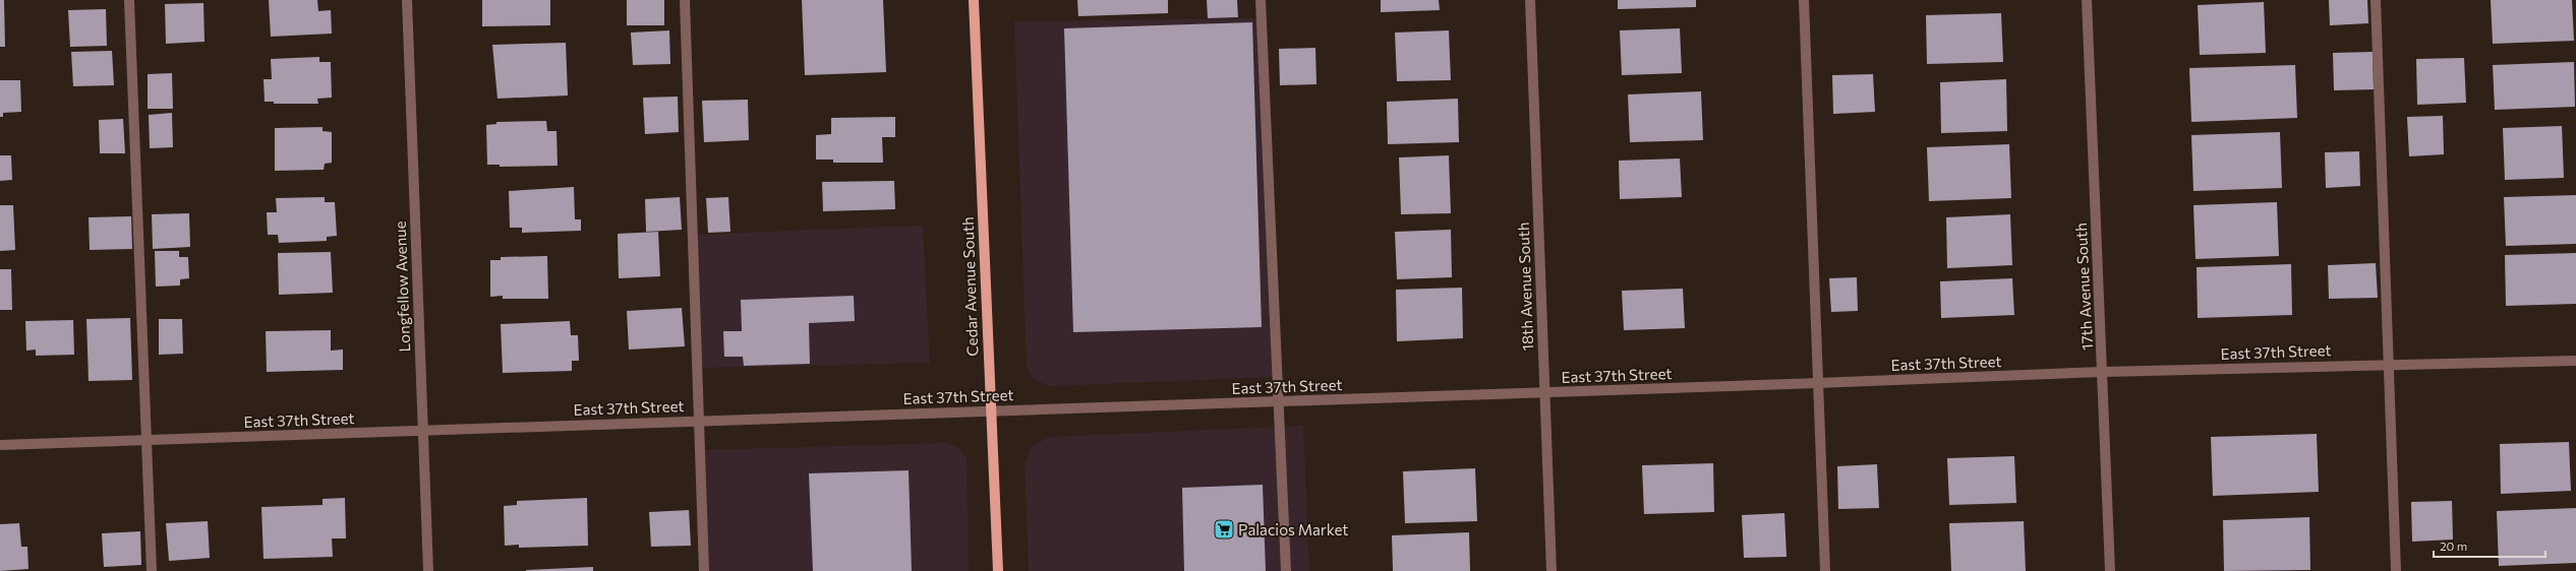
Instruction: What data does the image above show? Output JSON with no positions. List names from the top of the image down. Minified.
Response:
{"streets":{"main road":["Cedar Avenue South"],"street":["Longfellow Avenue","18th Avenue South","17th Avenue South","East 37th Street"]},"crossings":[["Longfellow Avenue","East 37th Street"],["Cedar Avenue South","East 37th Street"],["18th Avenue South","East 37th Street"],["17th Avenue South","East 37th Street"]],"places":{"supermarket":["Palacios Market"]},"scale_bar":"20 m"}
